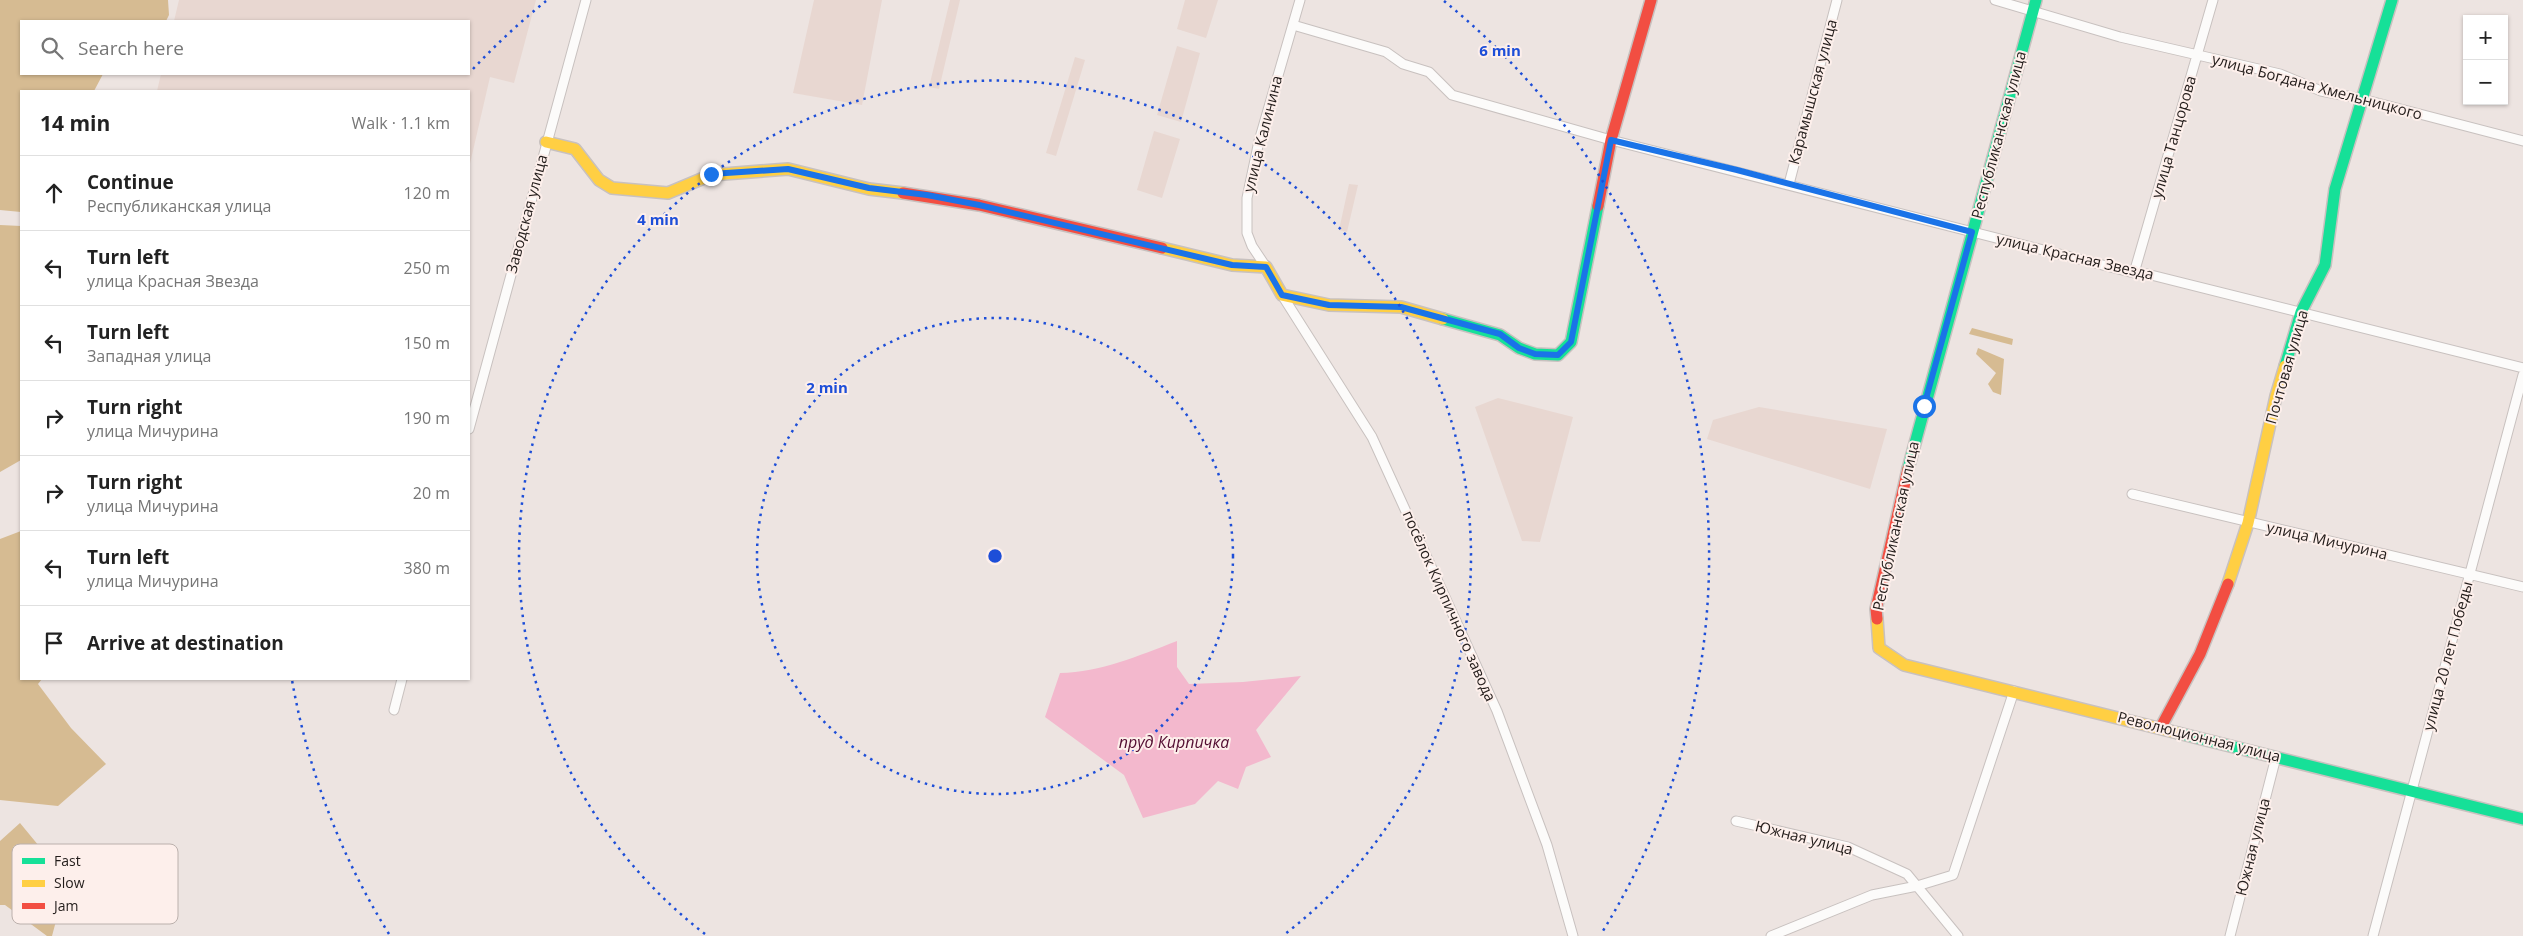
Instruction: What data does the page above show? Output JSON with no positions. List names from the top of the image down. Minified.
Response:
{"streets":{"street":["улица Богдана Хмельницкого","Карамышская улица","улица Калинина","Республиканская улица","улица Танцорова","Заводская улица","улица Красная Звезда","Почтовая улица","улица Мичурина","посёлок Кирпичного завода","улица 20 лет Победы","Революционная улица","Южная улица"]},"crossings":[["улица Богдана Хмельницкого","Республиканская улица"],["улица Богдана Хмельницкого","улица Танцорова"],["улица Богдана Хмельницкого","Почтовая улица"],["Карамышская улица","улица Красная Звезда"],["улица Калинина","улица Красная Звезда"],["Республиканская улица","улица Красная Звезда"],["Республиканская улица","Революционная улица"],["улица Танцорова","улица Красная Звезда"],["улица Красная Звезда","Почтовая улица"],["Почтовая улица","улица Мичурина"],["Почтовая улица","Революционная улица"],["улица Мичурина","улица 20 лет Победы"],["улица 20 лет Победы","Революционная улица"],["Революционная улица","Южная улица"]],"water":["пруд Кирпичка"],"legend":["Fast","Slow","Jam"],"page":{"map_buttons":["+","−"],"search":"Search here","heading":["14 min","Walk · 1.1 km"],"list":[["Continue","Республиканская улица","120 m"],["Turn left","улица Красная Звезда","250 m"],["Turn left","Западная улица","150 m"],["Turn right","улица Мичурина","190 m"],["Turn right","улица Мичурина","20 m"],["Turn left","улица Мичурина","380 m"],"Arrive at destination"]},"rings":["6 min","4 min","2 min"]}
